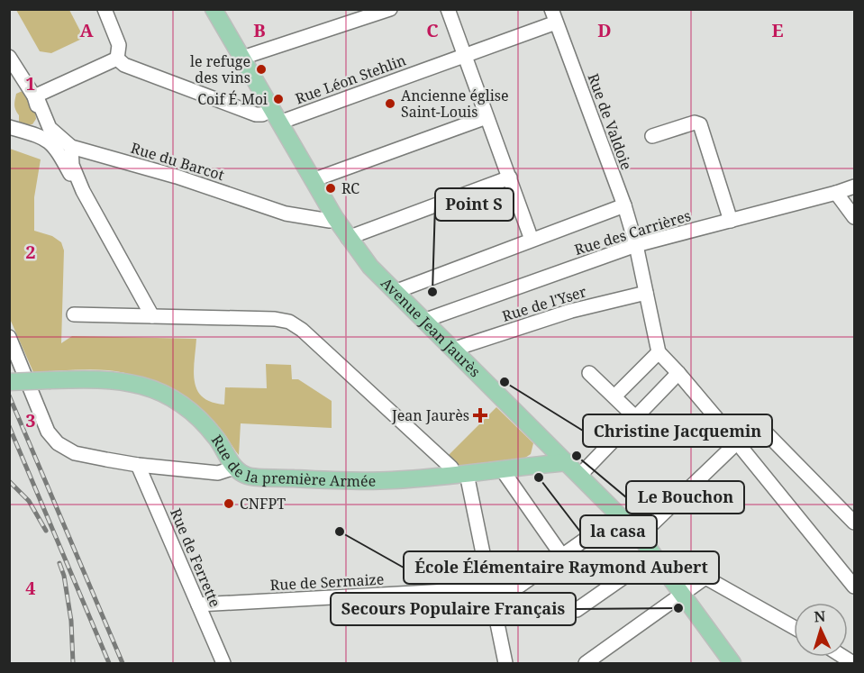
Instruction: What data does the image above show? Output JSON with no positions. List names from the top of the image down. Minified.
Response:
{"streets":{"main road":["Avenue Jean Jaurès","Rue de la première Armée"],"street":["Rue Léon Stehlin","Rue de Valdoie","Rue du Barcot","Rue des Carrières","Rue de l'Yser","Rue de Ferrette","Rue de Sermaize"]},"crossings":[["Rue Léon Stehlin","Rue de Valdoie"],["Rue Léon Stehlin","Avenue Jean Jaurès"],["Rue de Valdoie","Rue des Carrières"],["Rue de Valdoie","Rue de l'Yser"],["Rue du Barcot","Avenue Jean Jaurès"],["Rue des Carrières","Avenue Jean Jaurès"],["Rue de l'Yser","Avenue Jean Jaurès"],["Avenue Jean Jaurès","Rue de la première Armée"],["Avenue Jean Jaurès","Rue de Sermaize"],["Rue de Ferrette","Rue de Sermaize"]],"places":{"other":["le refuge des vins","Coif É Moi","Ancienne église Saint-Louis","RC","Point S","Christine Jacquemin","Le Bouchon","la casa","CNFPT","École Élémentaire Raymond Aubert","Secours Populaire Français"],"health":["Jean Jaurès"]},"north":"top","grid":{"columns":["A","B","C","D","E"],"rows":["1","2","3","4"]}}
